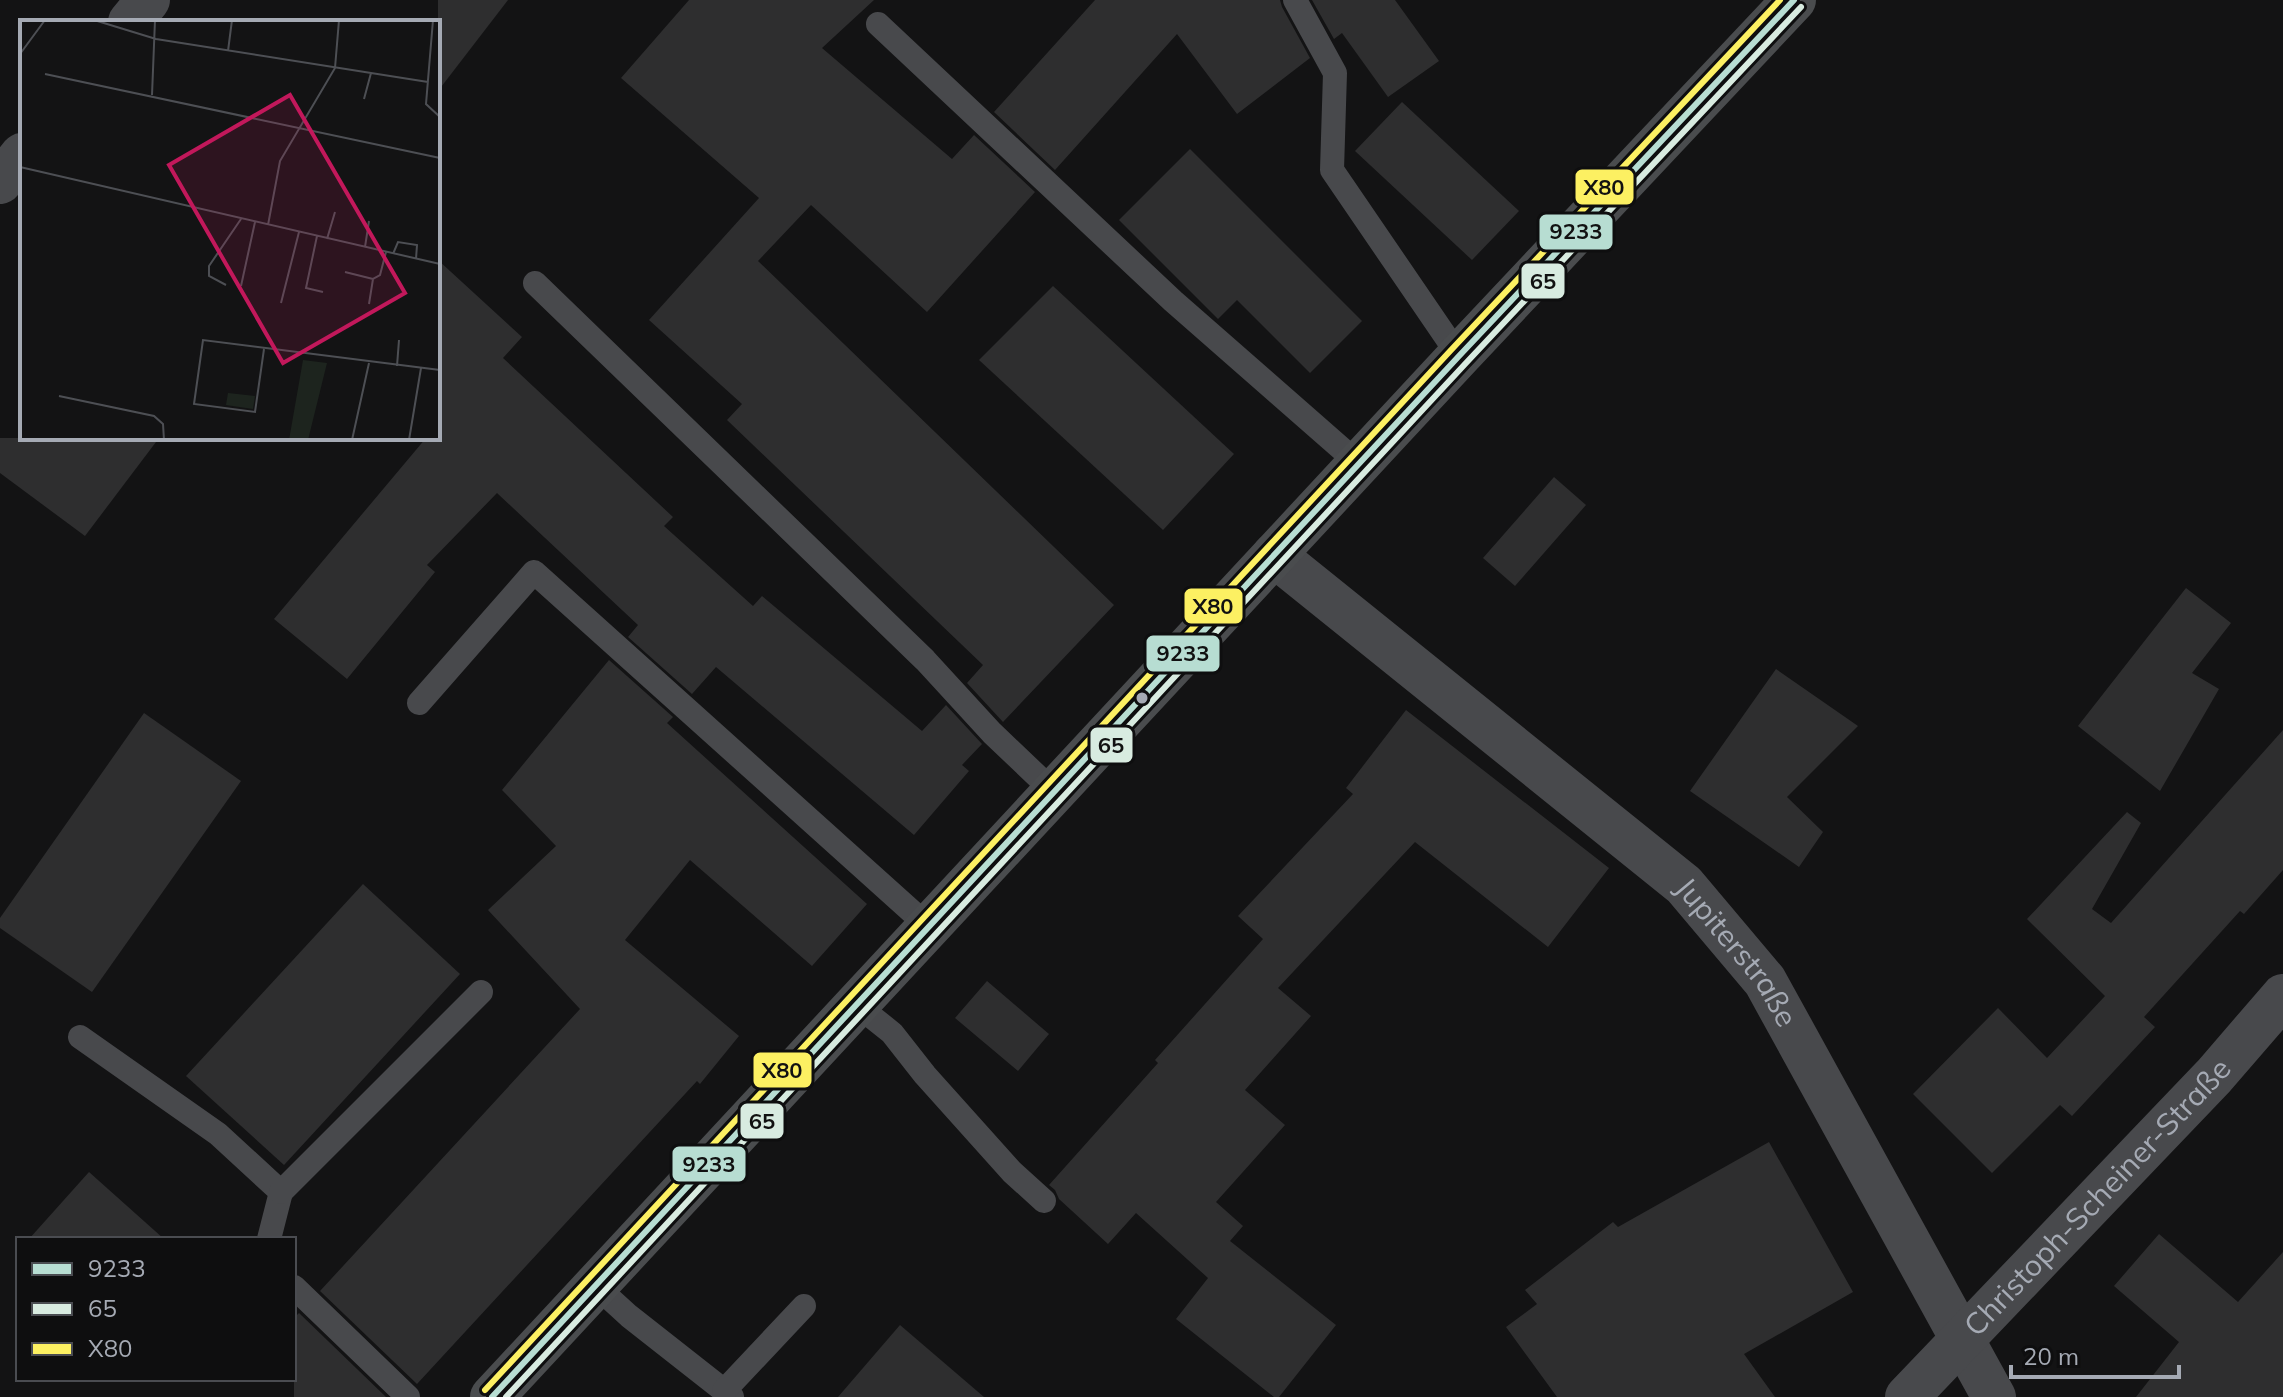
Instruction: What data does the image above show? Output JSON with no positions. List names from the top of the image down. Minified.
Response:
{"streets":{"street":["Jupiterstraße","Christoph-Scheiner-Straße"]},"crossings":[["Jupiterstraße","Christoph-Scheiner-Straße"]],"lines":["transit line 9233","transit line X80","transit line 65"],"legend":["9233","65","X80"],"scale_bar":"20 m"}
